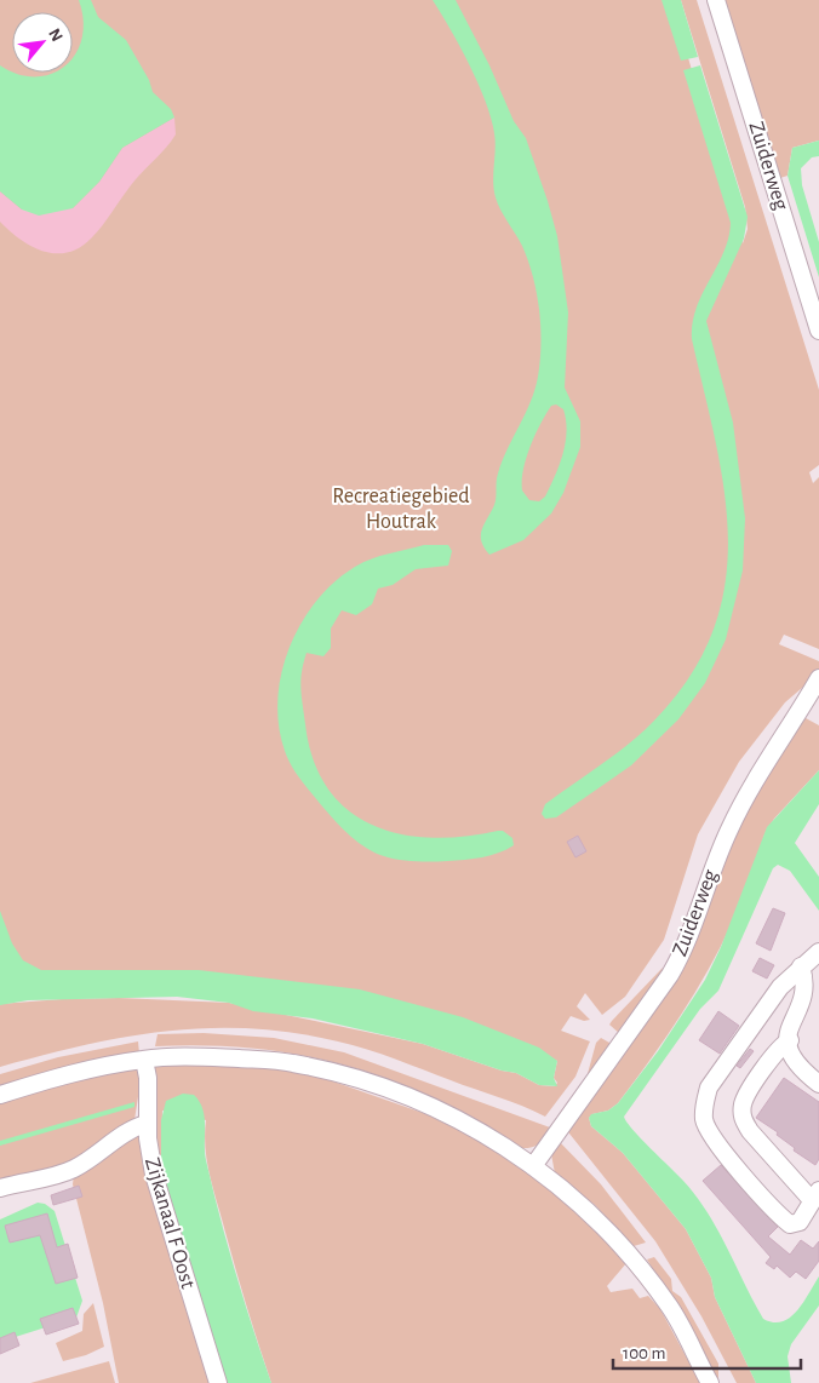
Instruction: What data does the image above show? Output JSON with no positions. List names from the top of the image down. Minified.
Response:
{"streets":{"street":["Zuiderweg","Zijkanaal F Oost"]},"parks":["Recreatiegebied Houtrak"],"scale_bar":"100 m","north":"top right"}
